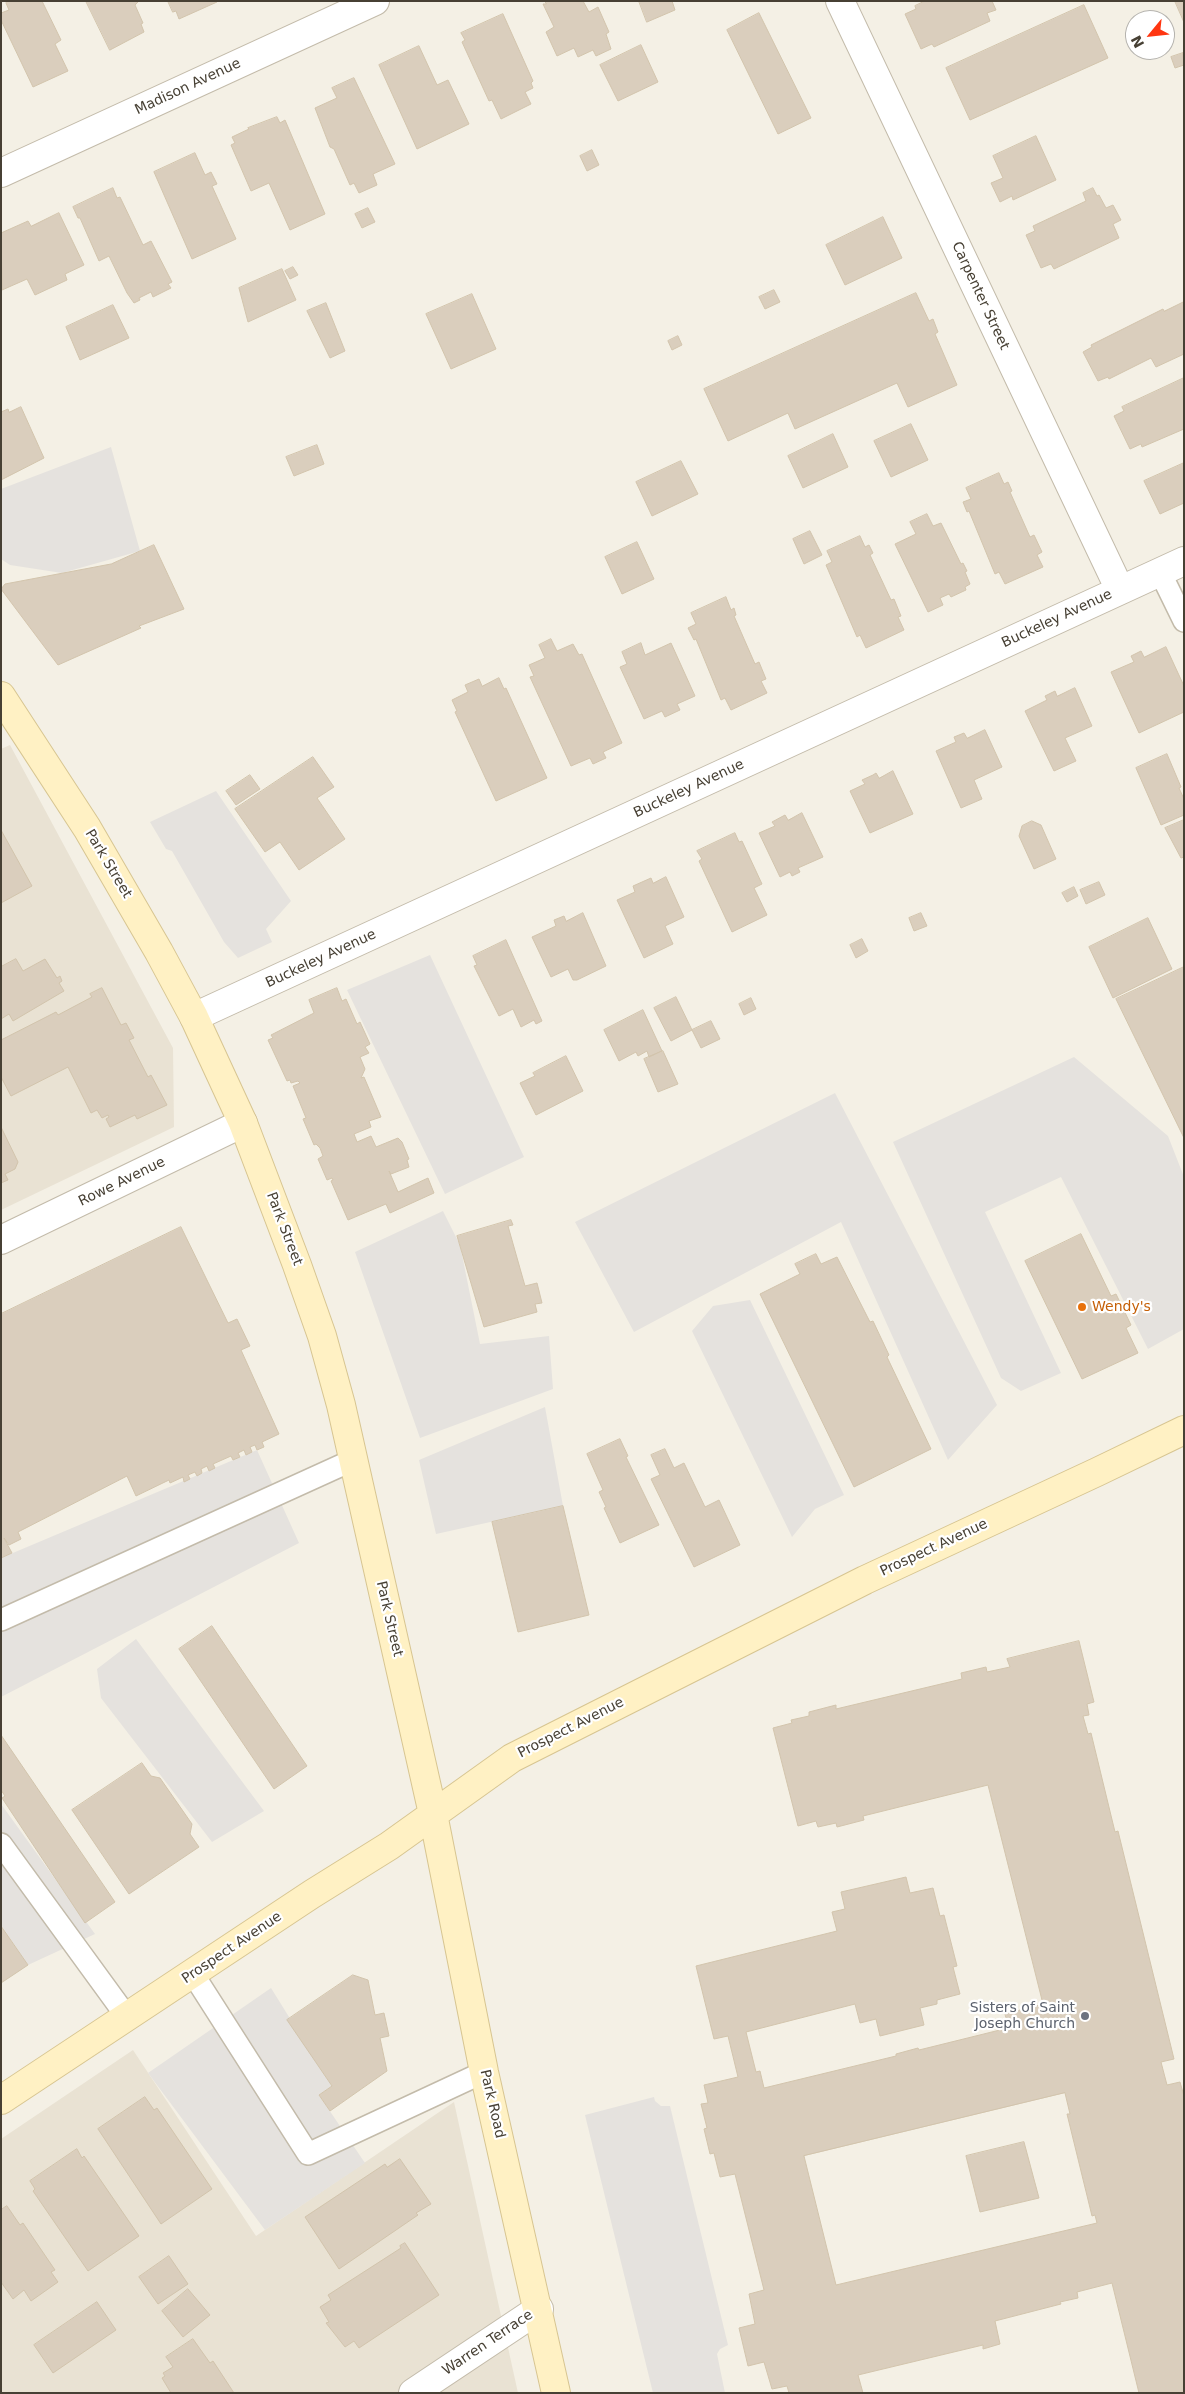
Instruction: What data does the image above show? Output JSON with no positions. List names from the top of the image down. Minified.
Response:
{"streets":{"main road":["Park Street","Prospect Avenue","Park Road"],"street":["Madison Avenue","Carpenter Street","Buckeley Avenue","Rowe Avenue","Warren Terrace"]},"crossings":[["Carpenter Street","Buckeley Avenue"],["Buckeley Avenue","Park Street"],["Park Street","Rowe Avenue"],["Park Street","Prospect Avenue"],["Park Street","Park Road"],["Prospect Avenue","Park Road"],["Park Road","Warren Terrace"]],"places":["Wendy's","Sisters of Saint Joseph Church"],"north":"bottom left"}
